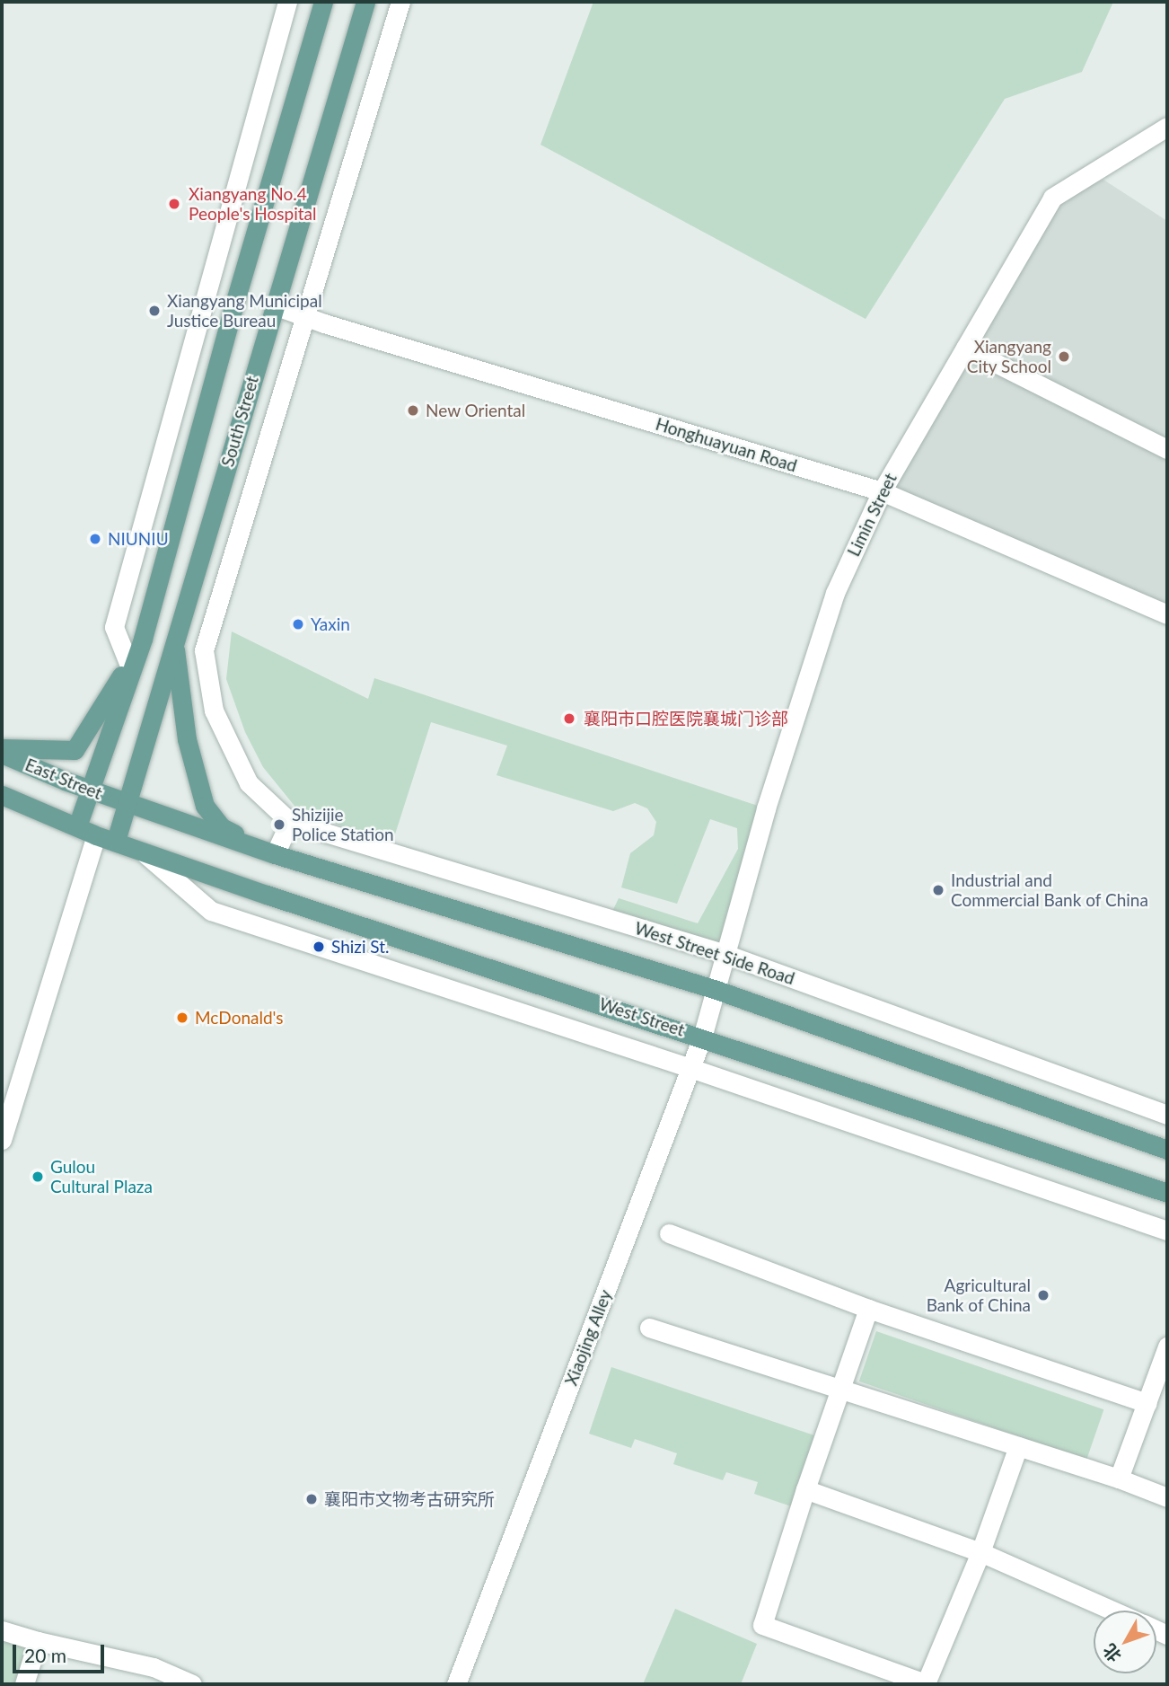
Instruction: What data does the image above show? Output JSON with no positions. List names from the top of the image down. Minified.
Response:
{"streets":{"main road":["South Street","East Street","West Street"],"street":["Honghuayuan Road","Limin Street","West Street Side Road","Xiaojing Alley"]},"crossings":[["South Street","Honghuayuan Road"],["South Street","East Street"],["South Street","West Street"],["Honghuayuan Road","Limin Street"],["Limin Street","West Street Side Road"],["Limin Street","Xiaojing Alley"],["West Street","Xiaojing Alley"]],"places":["Xiangyang No.4 People's Hospital","Xiangyang Municipal Justice Bureau","Xiangyang City School","New Oriental","NIUNIU","Yaxin","襄阳市口腔医院襄城门诊部","Shizijie Police Station","Industrial and Commercial Bank of China","Shizi St.","McDonald's","Gulou Cultural Plaza","Agricultural Bank of China","襄阳市文物考古研究所"],"scale_bar":"20 m","north":"bottom left"}
